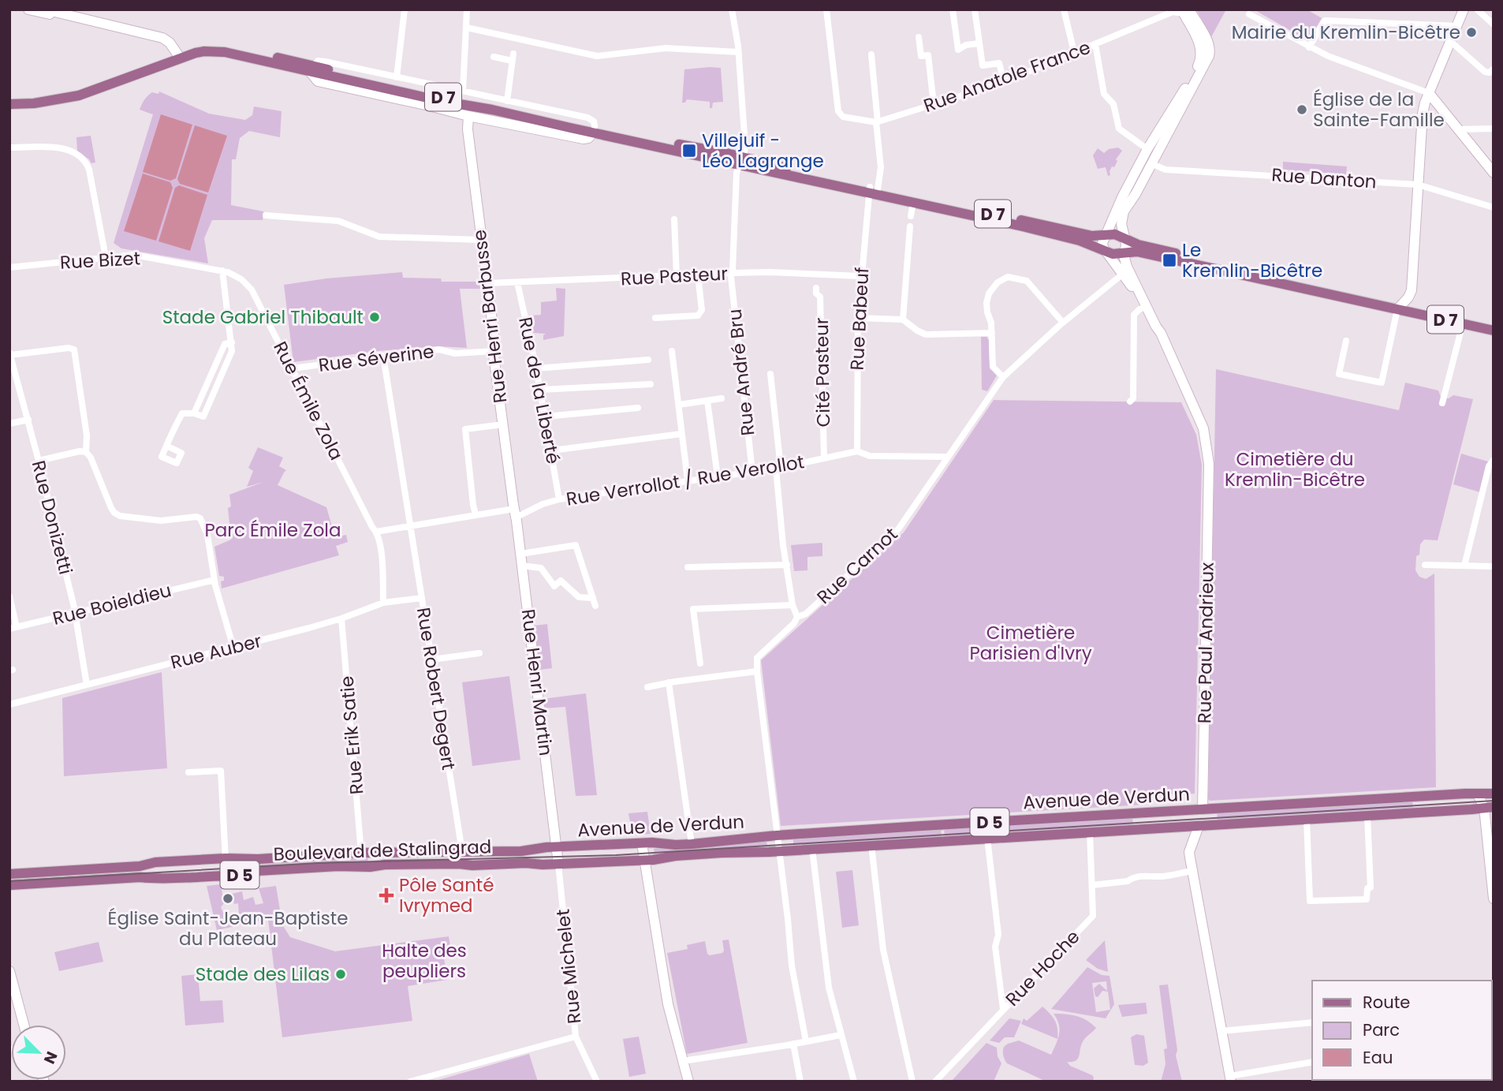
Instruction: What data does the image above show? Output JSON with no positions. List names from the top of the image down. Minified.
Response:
{"streets":{"main road":["D 7","Rue Henri Barbusse","Rue Paul Andrieux","Rue Henri Martin","Avenue de Verdun","D 5","Boulevard de Stalingrad","Rue Michelet"],"street":["Rue Anatole France","Rue Danton","Rue Bizet","Rue Pasteur","Rue Babeuf","Rue Séverine","Rue André Bru","Cité Pasteur","Rue de la Liberté","Rue Émile Zola","Rue Verrollot / Rue Verollot","Rue Donizetti","Rue Carnot","Rue Boieldieu","Rue Auber","Rue Robert Degert","Rue Erik Satie","Rue Hoche"]},"crossings":[["D 7","Rue Babeuf"],["D 7","Rue André Bru"],["Rue Bizet","Rue Émile Zola"],["Rue Pasteur","Rue Henri Barbusse"],["Rue Pasteur","Rue Babeuf"],["Rue Pasteur","Rue André Bru"],["Rue Pasteur","Rue de la Liberté"],["Rue Henri Barbusse","Rue Séverine"],["Rue Henri Barbusse","Rue Verrollot / Rue Verollot"],["Rue Henri Barbusse","Rue Henri Martin"],["Rue Babeuf","Rue Verrollot / Rue Verollot"],["Rue Séverine","Rue Émile Zola"],["Rue Séverine","Rue Robert Degert"],["Rue André Bru","Rue Verrollot / Rue Verollot"],["Cité Pasteur","Rue Verrollot / Rue Verollot"],["Rue de la Liberté","Rue Verrollot / Rue Verollot"],["Rue Émile Zola","Rue Verrollot / Rue Verollot"],["Rue Émile Zola","Rue Auber"],["Rue Verrollot / Rue Verollot","Rue Henri Martin"],["Rue Verrollot / Rue Verollot","Rue Robert Degert"],["Rue Donizetti","Rue Boieldieu"],["Rue Donizetti","Rue Auber"],["Rue Carnot","Rue Paul Andrieux"],["Rue Paul Andrieux","Avenue de Verdun"],["Rue Auber","Rue Robert Degert"],["Rue Auber","Rue Erik Satie"],["Rue Henri Martin","Avenue de Verdun"],["Rue Henri Martin","Boulevard de Stalingrad"],["Rue Henri Martin","Rue Michelet"],["Rue Robert Degert","Boulevard de Stalingrad"],["Rue Erik Satie","Boulevard de Stalingrad"],["Avenue de Verdun","Boulevard de Stalingrad"],["Avenue de Verdun","Rue Michelet"],["Avenue de Verdun","Rue Hoche"],["Boulevard de Stalingrad","Rue Michelet"]],"parks":["Cimetière du Kremlin-Bicêtre","Parc Émile Zola","Cimetière Parisien d'Ivry","Halte des peupliers"],"places":{"other":["Mairie du Kremlin-Bicêtre","Église de la Sainte-Famille","Stade Gabriel Thibault","Église Saint-Jean-Baptiste du Plateau","Stade des Lilas"],"transit":["Villejuif - Léo Lagrange","Le Kremlin-Bicêtre"],"health":["Pôle Santé Ivrymed"]},"legend":["Route","Parc","Eau"],"north":"bottom right"}
